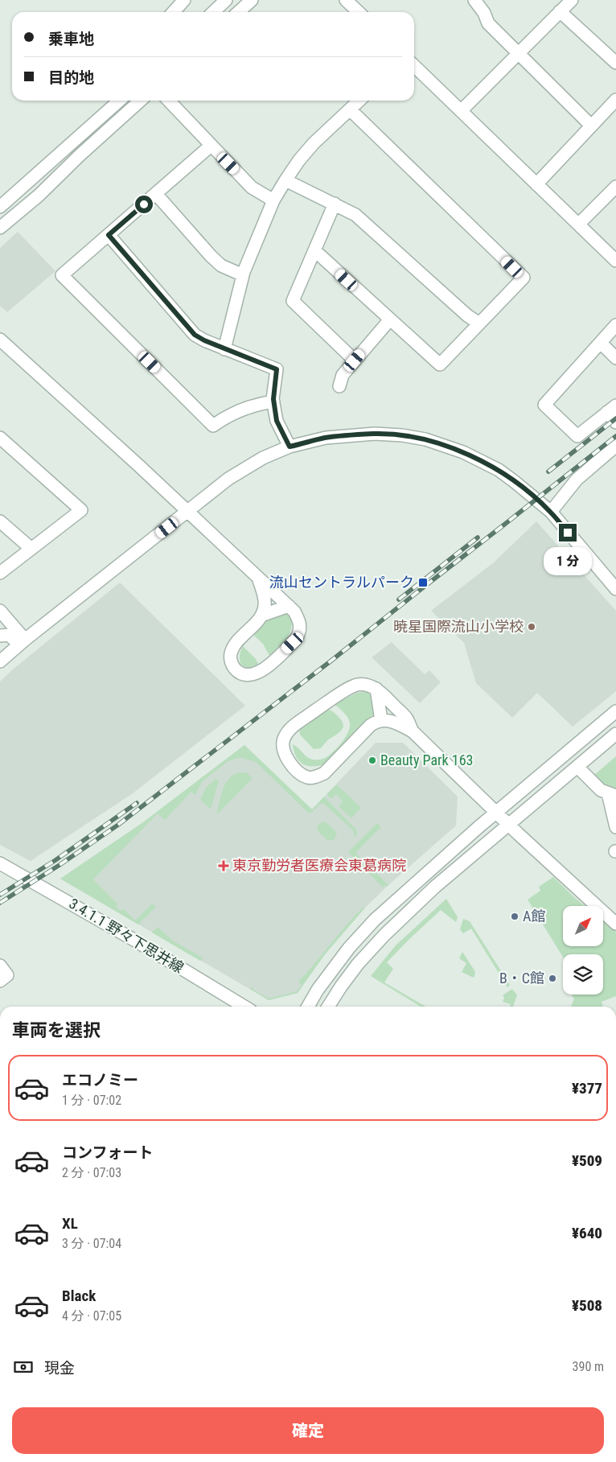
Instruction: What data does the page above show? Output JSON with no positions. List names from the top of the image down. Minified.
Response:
{"streets":{"street":["3.4.1.1 野々下思井線"]},"places":{"transit":["流山セントラルパーク"],"other":["暁星国際流山小学校","Beauty Park 163","A館","B・C館"],"health":["東京勤労者医療会東葛病院"]},"north":"top right","page":{"banner":["乗車地","目的地"],"bubble":"1 分","heading":"車両を選択","list":[{"name":"エコノミー","note":"1 分 · 07:02","value":"¥377"},{"name":"コンフォート","note":"2 分 · 07:03","value":"¥509"},{"name":"XL","note":"3 分 · 07:04","value":"¥640"},{"name":"Black","note":"4 分 · 07:05","value":"¥508"}],"pay":["現金","390 m"],"buttons":"確定"}}
